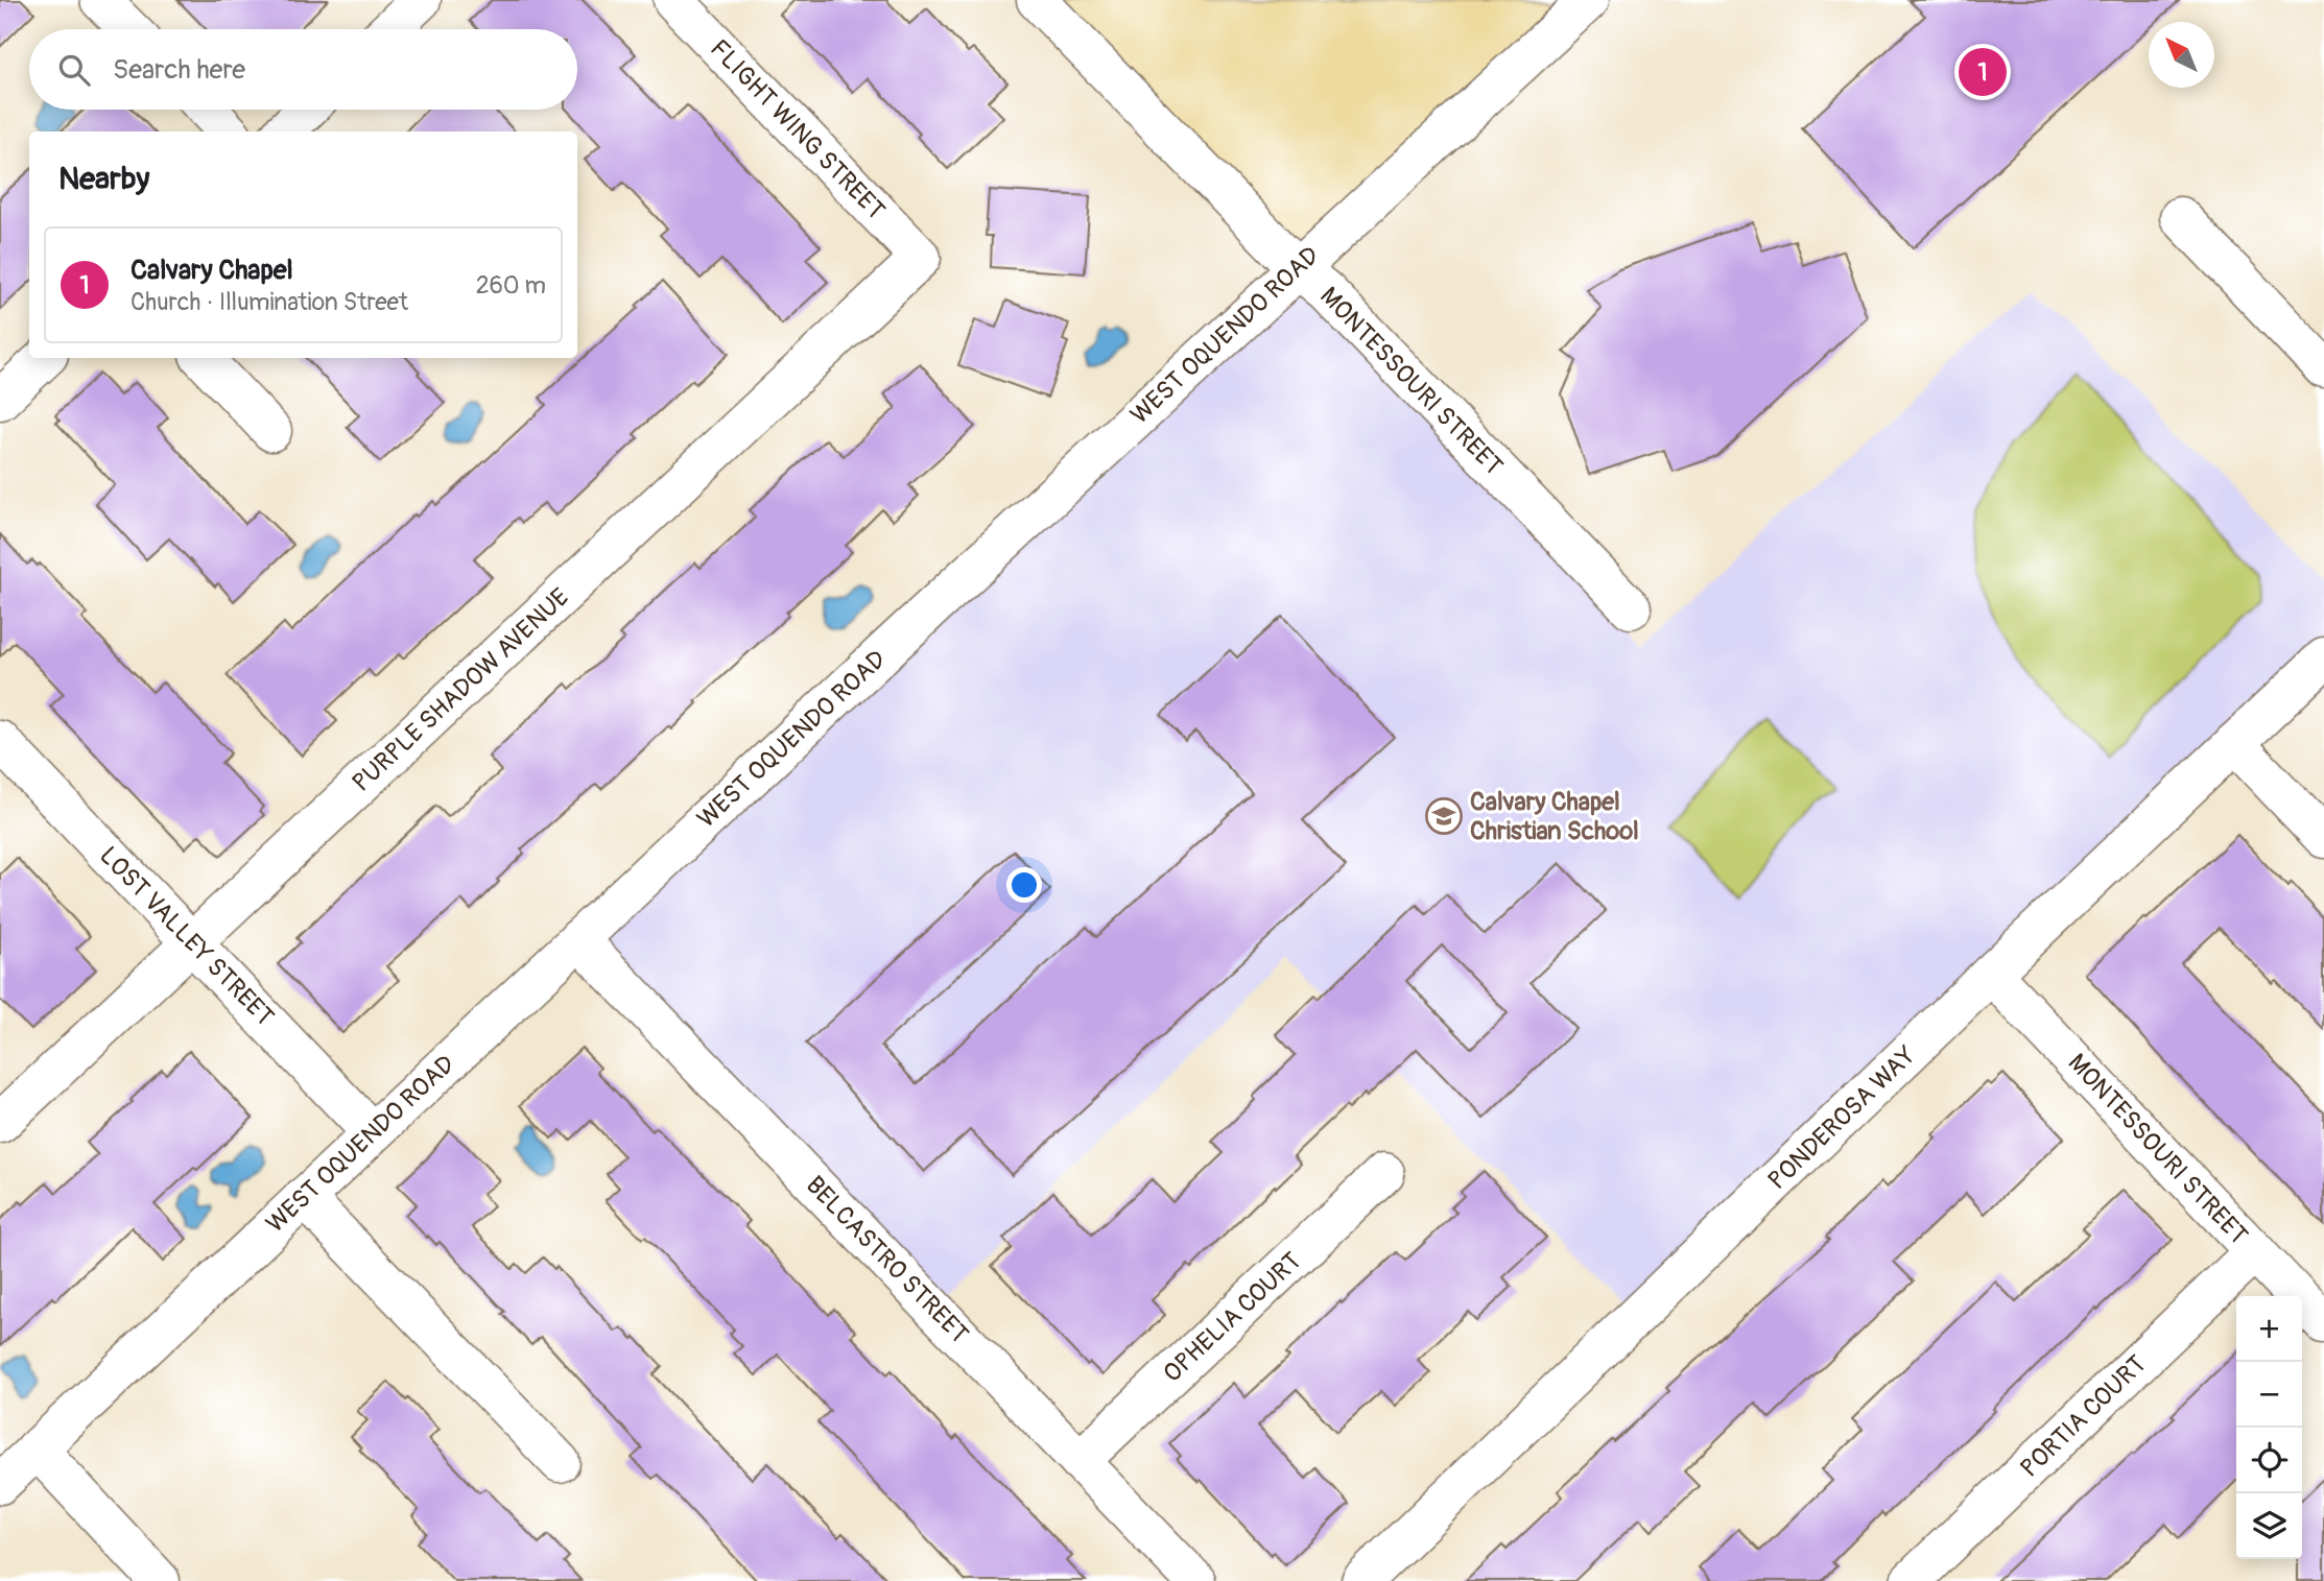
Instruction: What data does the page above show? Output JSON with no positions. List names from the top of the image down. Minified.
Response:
{"streets":{"street":["FLIGHT WING STREET","WEST OQUENDO ROAD","MONTESSOURI STREET","PURPLE SHADOW AVENUE","LOST VALLEY STREET","PONDEROSA WAY","BELCASTRO STREET","OPHELIA COURT","PORTIA COURT"]},"crossings":[["FLIGHT WING STREET","PURPLE SHADOW AVENUE"],["WEST OQUENDO ROAD","MONTESSOURI STREET"],["WEST OQUENDO ROAD","LOST VALLEY STREET"],["WEST OQUENDO ROAD","BELCASTRO STREET"],["MONTESSOURI STREET","PONDEROSA WAY"],["MONTESSOURI STREET","PORTIA COURT"],["PURPLE SHADOW AVENUE","LOST VALLEY STREET"],["BELCASTRO STREET","OPHELIA COURT"]],"places":{"school or university":["Calvary Chapel Christian School"]},"north":"top left","page":{"search":"Search here","pins":"1","heading":"Nearby","list":[{"mark":"1","name":"Calvary Chapel","note":"Church · Illumination Street","value":"260 m"}],"map_buttons":["+","−"]}}
